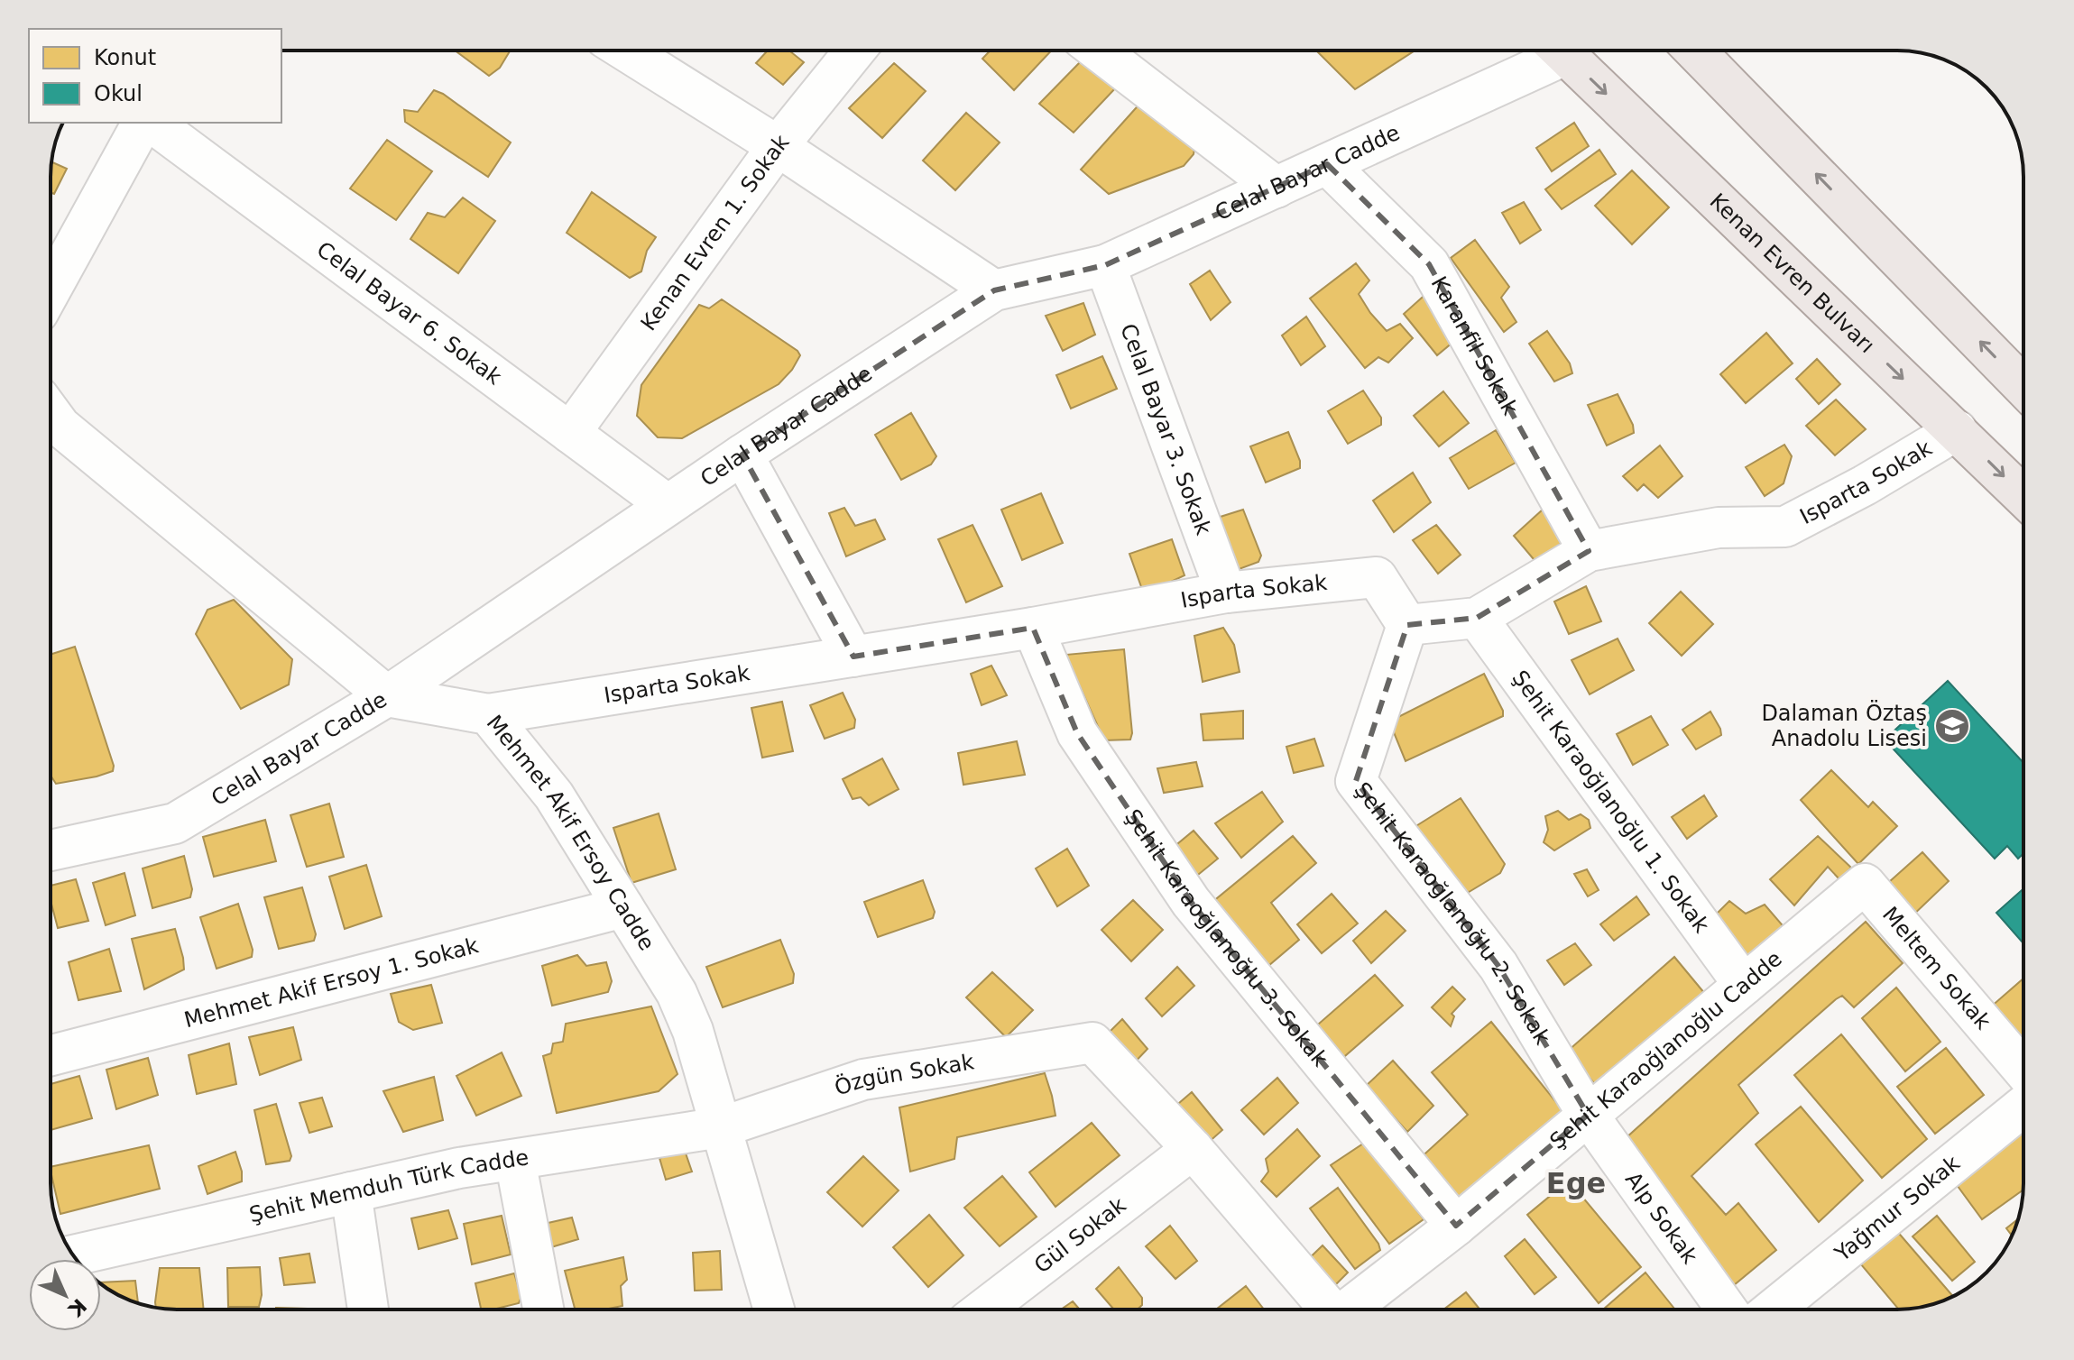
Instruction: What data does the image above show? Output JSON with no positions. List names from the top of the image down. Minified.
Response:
{"streets":{"main road":["Kenan Evren Bulvarı"],"street":["Celal Bayar Cadde","Kenan Evren 1. Sokak","Celal Bayar 6. Sokak","Karanfil Sokak","Celal Bayar 3. Sokak","Isparta Sokak","Şehit Karaoğlanoğlu 1. Sokak","Mehmet Akif Ersoy Cadde","Şehit Karaoğlanoğlu 2. Sokak","Şehit Karaoğlanoğlu 3. Sokak","Meltem Sokak","Mehmet Akif Ersoy 1. Sokak","Şehit Karaoğlanoğlu Cadde","Özgün Sokak","Şehit Memduh Türk Cadde","Yağmur Sokak","Alp Sokak","Gül Sokak"]},"crossings":[["Celal Bayar Cadde","Celal Bayar 6. Sokak"],["Celal Bayar Cadde","Karanfil Sokak"],["Celal Bayar Cadde","Celal Bayar 3. Sokak"],["Celal Bayar Cadde","Mehmet Akif Ersoy Cadde"],["Kenan Evren 1. Sokak","Celal Bayar 6. Sokak"],["Kenan Evren Bulvarı","Isparta Sokak"],["Karanfil Sokak","Isparta Sokak"],["Celal Bayar 3. Sokak","Isparta Sokak"],["Isparta Sokak","Şehit Karaoğlanoğlu 1. Sokak"],["Isparta Sokak","Mehmet Akif Ersoy Cadde"],["Isparta Sokak","Şehit Karaoğlanoğlu 2. Sokak"],["Isparta Sokak","Şehit Karaoğlanoğlu 3. Sokak"],["Şehit Karaoğlanoğlu 1. Sokak","Şehit Karaoğlanoğlu Cadde"],["Mehmet Akif Ersoy Cadde","Mehmet Akif Ersoy 1. Sokak"],["Mehmet Akif Ersoy Cadde","Özgün Sokak"],["Mehmet Akif Ersoy Cadde","Şehit Memduh Türk Cadde"],["Şehit Karaoğlanoğlu 2. Sokak","Şehit Karaoğlanoğlu Cadde"],["Şehit Karaoğlanoğlu 2. Sokak","Alp Sokak"],["Şehit Karaoğlanoğlu 3. Sokak","Şehit Karaoğlanoğlu Cadde"],["Meltem Sokak","Şehit Karaoğlanoğlu Cadde"],["Şehit Karaoğlanoğlu Cadde","Alp Sokak"],["Özgün Sokak","Şehit Memduh Türk Cadde"],["Özgün Sokak","Gül Sokak"]],"districts":["Ege"],"places":{"school or university":["Dalaman Öztaş Anadolu Lisesi"]},"legend":["Konut","Okul"],"north":"bottom right"}
